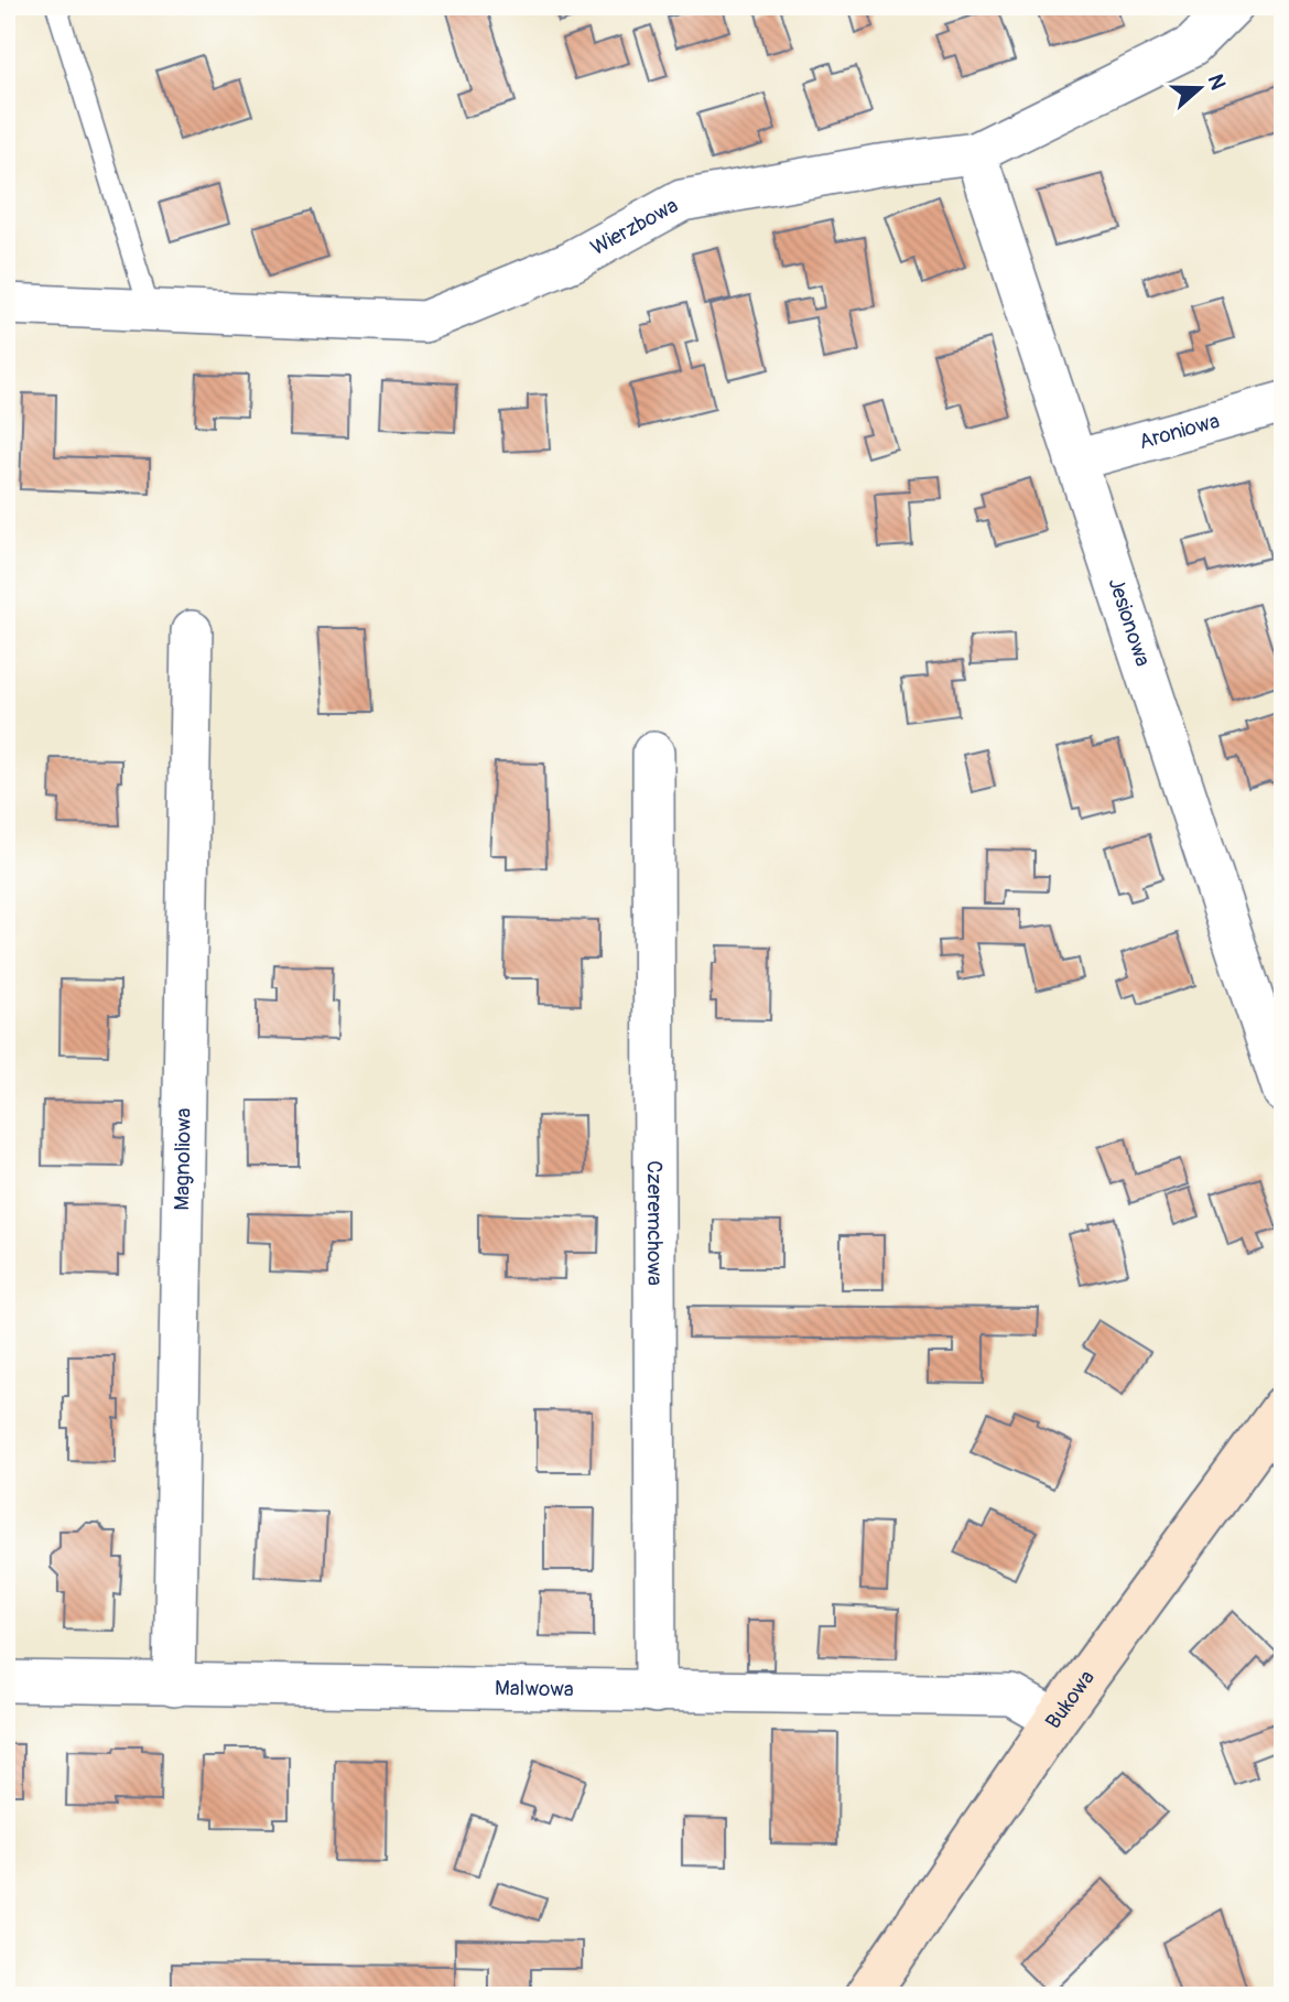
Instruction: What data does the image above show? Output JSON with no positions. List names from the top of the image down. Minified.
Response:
{"streets":{"main road":["Bukowa"],"street":["Wierzbowa","Aroniowa","Jesionowa","Magnoliowa","Czeremchowa","Malwowa"]},"crossings":[["Wierzbowa","Jesionowa"],["Aroniowa","Jesionowa"],["Magnoliowa","Malwowa"],["Czeremchowa","Malwowa"],["Malwowa","Bukowa"]],"north":"right"}
